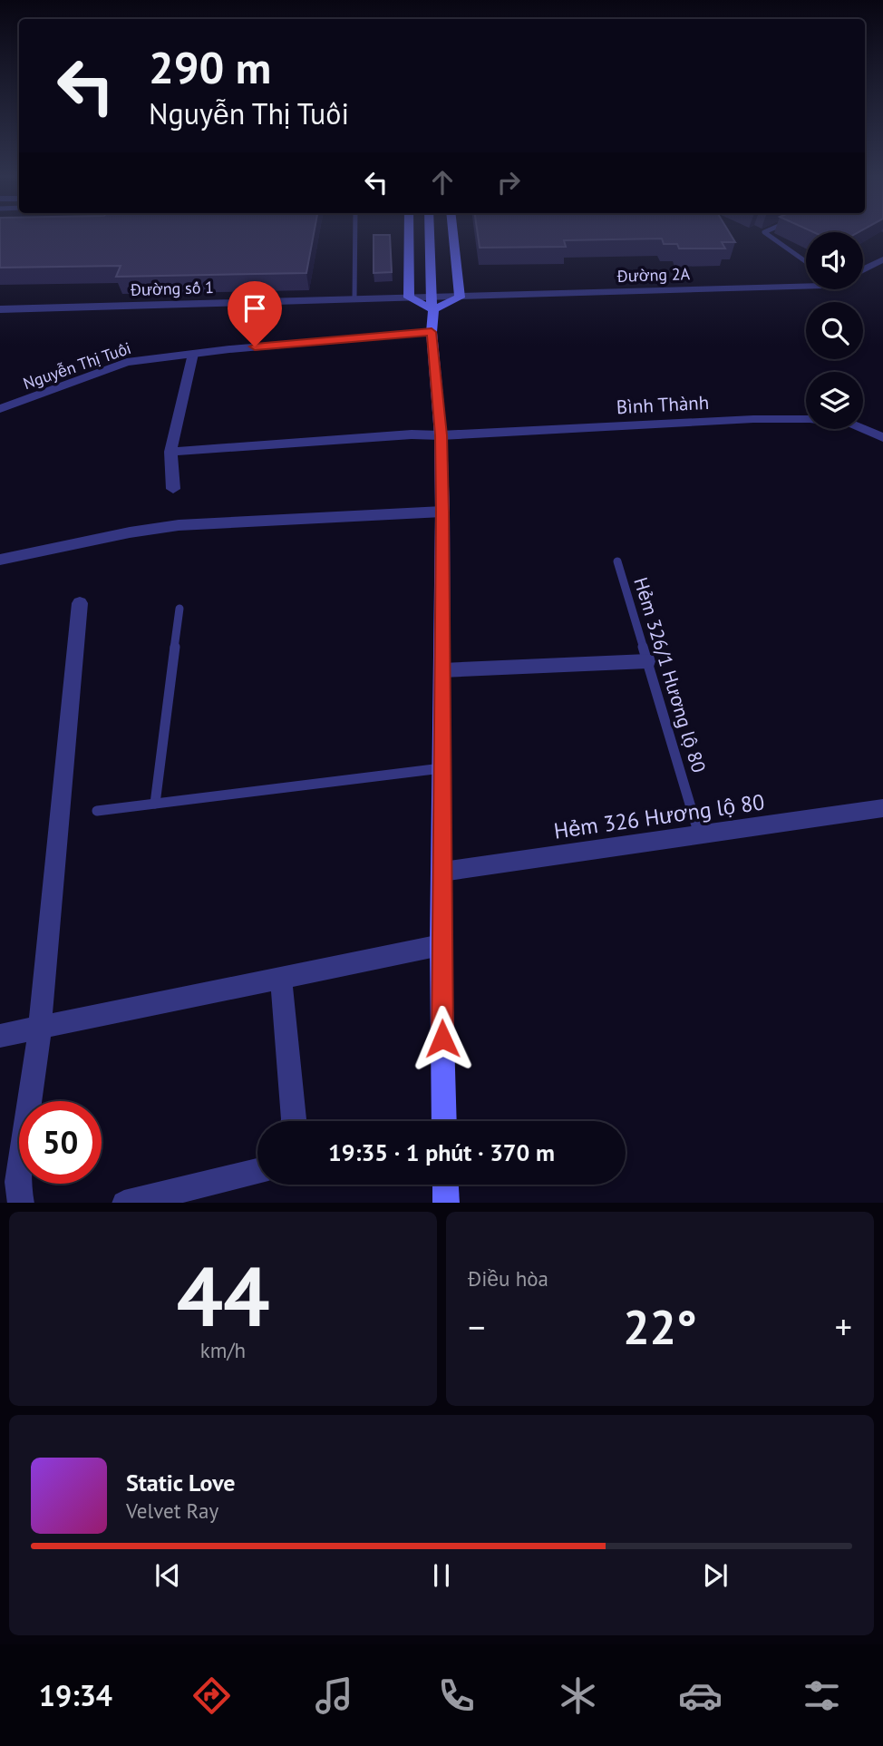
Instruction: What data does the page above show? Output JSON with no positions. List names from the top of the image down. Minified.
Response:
{"streets":{"street":["Đường 2A","Đường số 1","Nguyễn Thị Tuôi","Bình Thành","Hẻm 326 Hương lộ 80"],"lane":["Hẻm 326/1 Hương lộ 80"]},"crossings":[["Đường 2A","Đường số 1"],["Hẻm 326/1 Hương lộ 80","Hẻm 326 Hương lộ 80"]],"page":{"turn":["290 m","Nguyễn Thị Tuôi"],"limit":"50","trip":"19:35 · 1 phút · 370 m","tile":[["44","km/h"],"Điều hòa"],"heat":["−","22°","+"],"song":["Static Love","Velvet Ray"],"tabs":"19:34"}}
